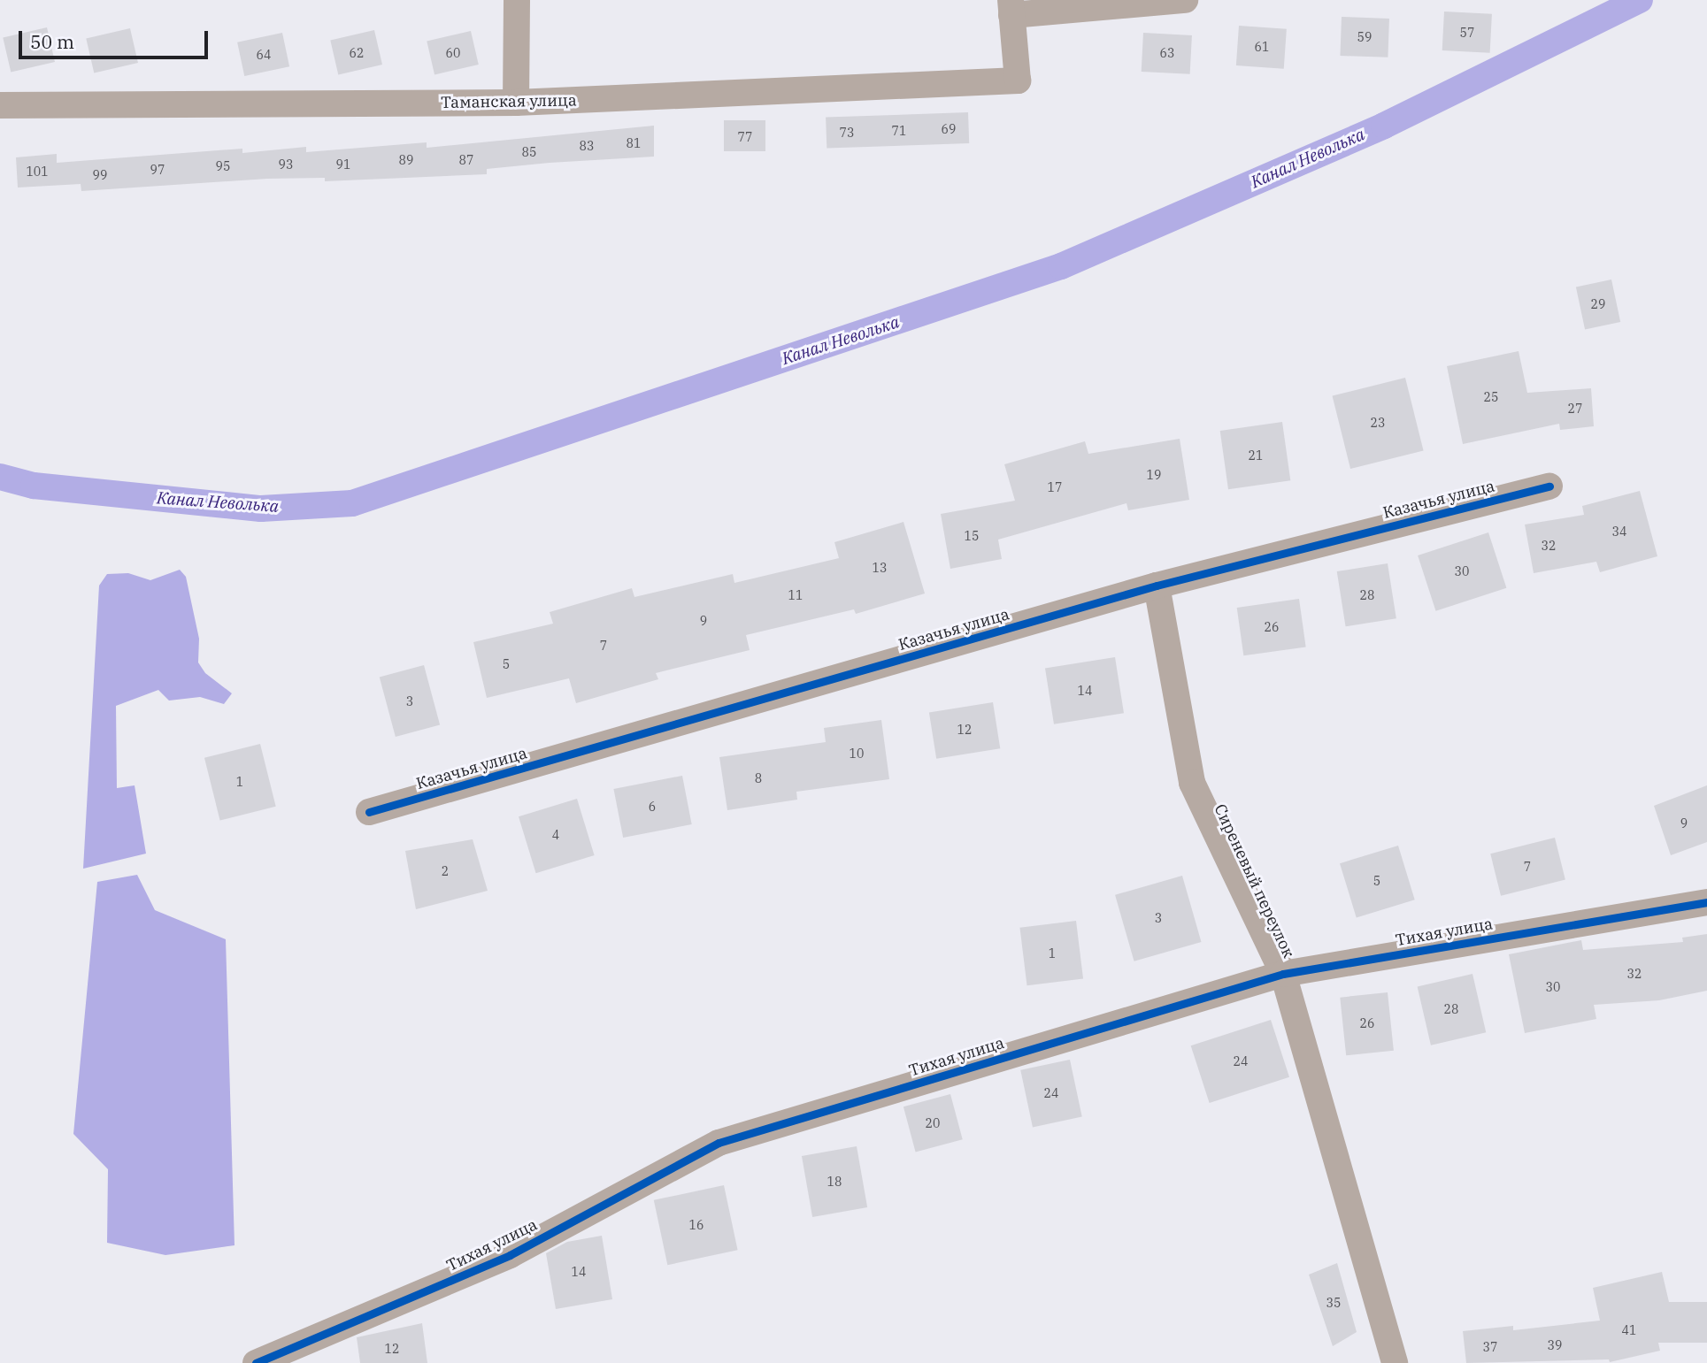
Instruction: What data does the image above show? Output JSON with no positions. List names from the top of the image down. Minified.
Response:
{"streets":{"street":["Таманская улица","Казачья улица","Сиреневый переулок","Тихая улица"]},"crossings":[["Казачья улица","Сиреневый переулок"],["Сиреневый переулок","Тихая улица"]],"water":["Канал Неволька"],"house_numbers":["57","59","61","62","60","63","64","69","71","73","77","81","83","85","89","87","93","91","95","97","101","99","29","25","27","23","21","19","17","34","15","32","13","30","11","28","9","26","7","5","14","3","12","10","8","1","6","9","4","7","2","5","3","1","32","30","28","26","24","24","20","18","16","14","35","41","39","37","12"],"scale_bar":"50 m"}
